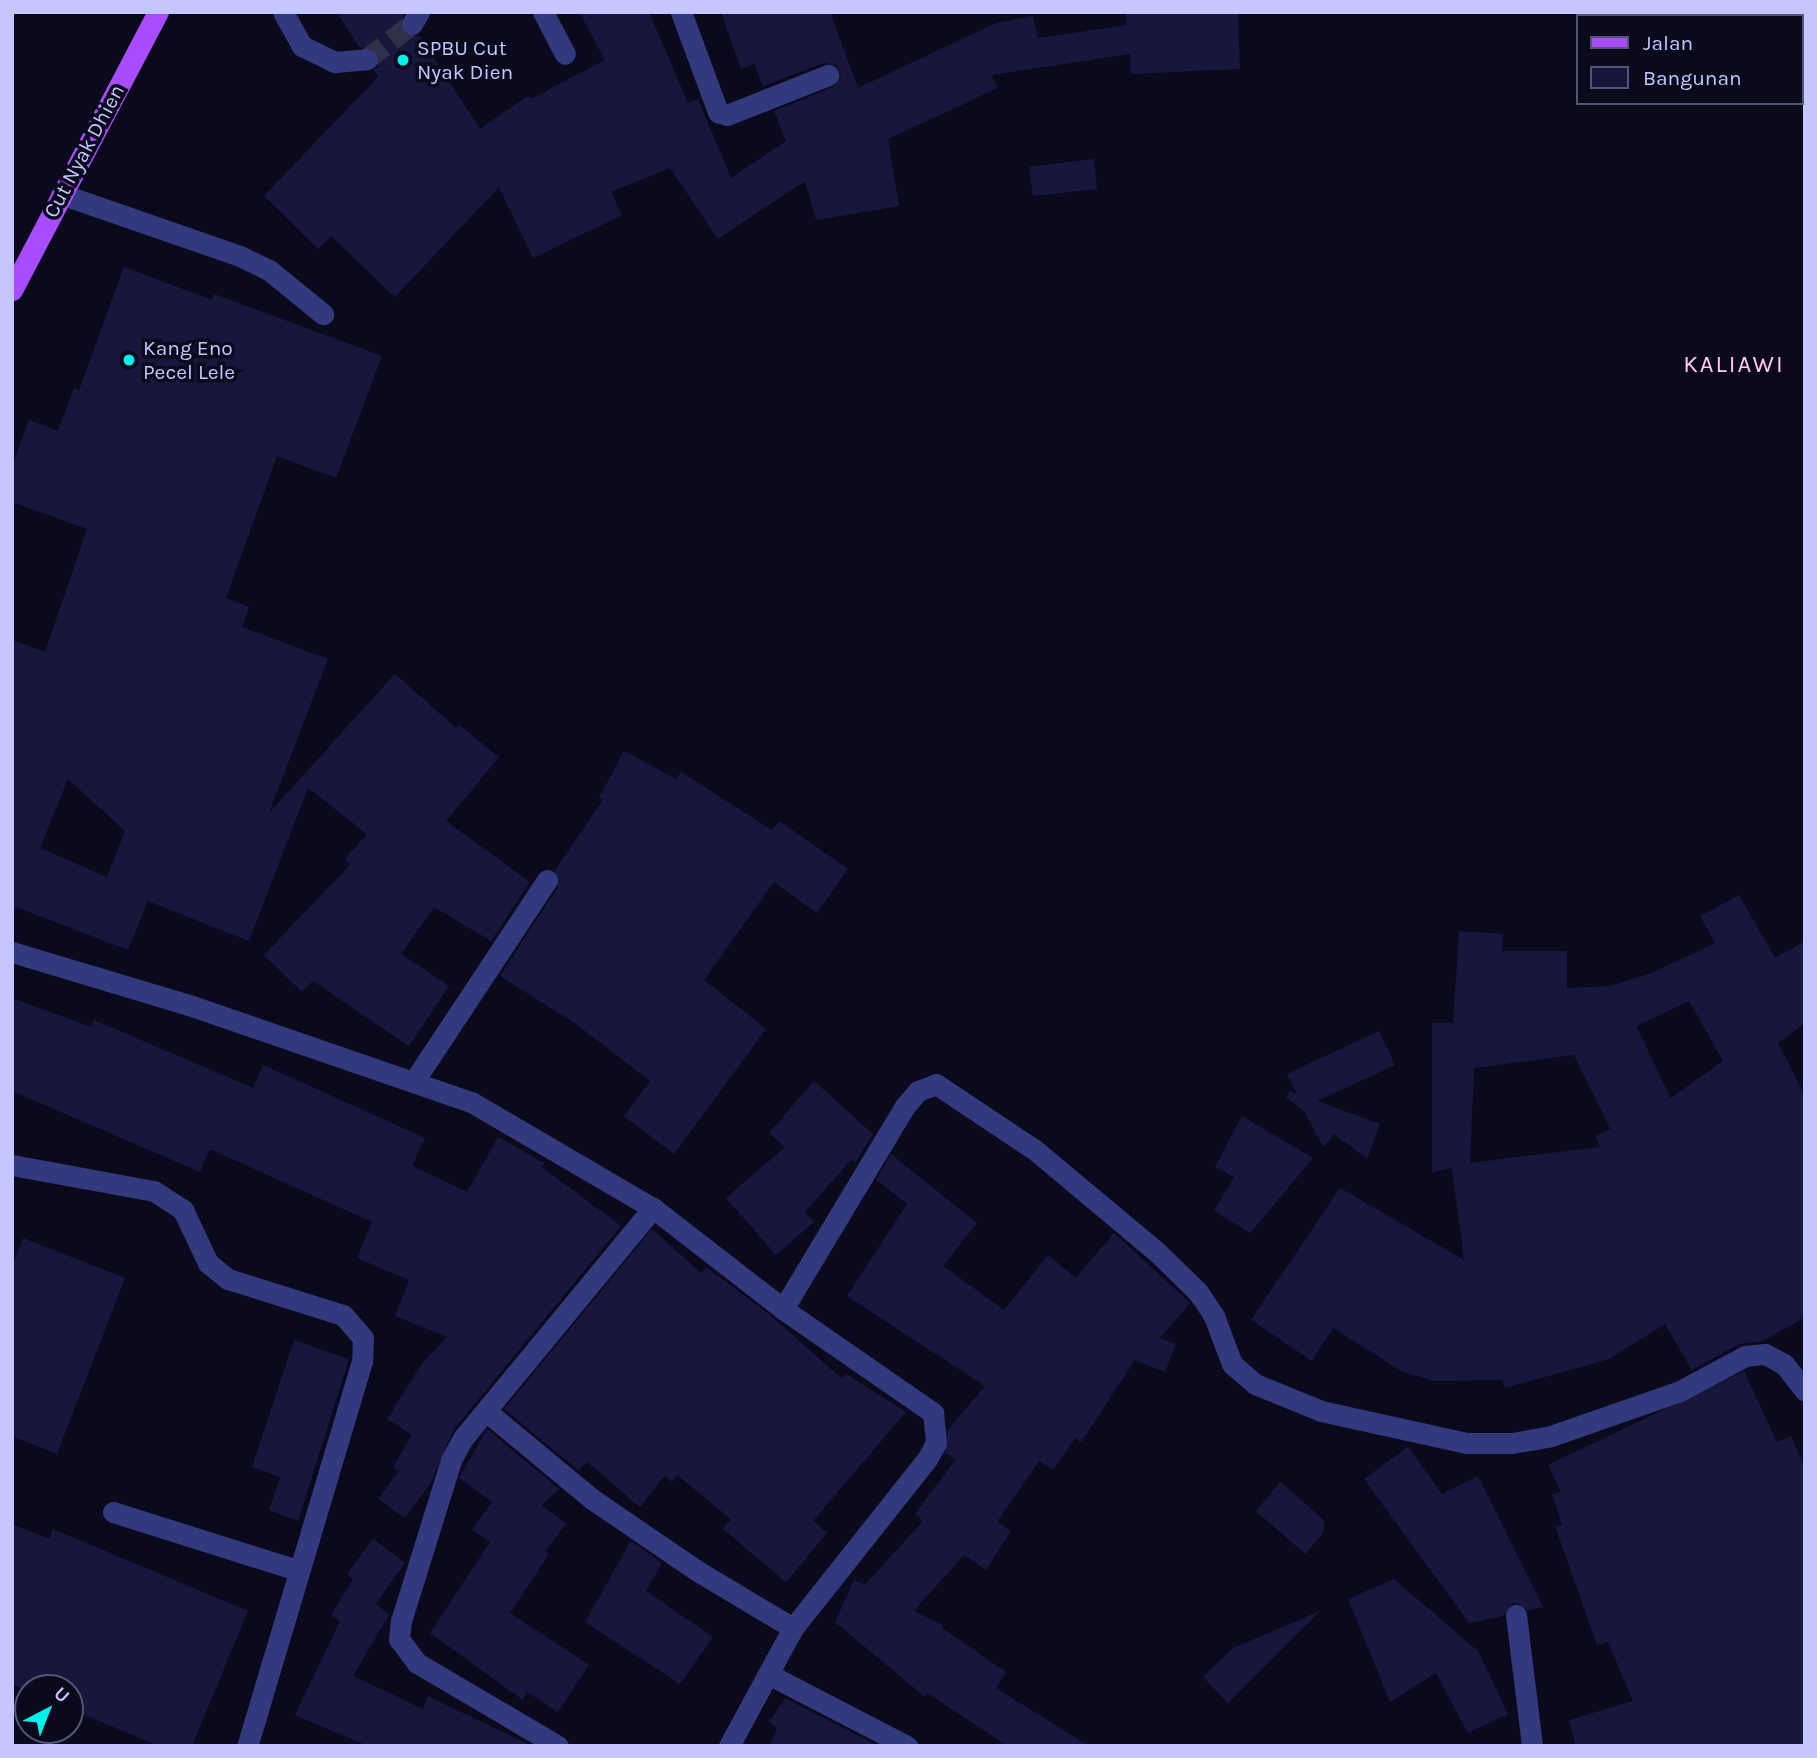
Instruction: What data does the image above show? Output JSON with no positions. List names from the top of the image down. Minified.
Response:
{"streets":{"main road":["Cut Nyak Dhien"]},"districts":["KALIAWI"],"places":["SPBU Cut Nyak Dien","Kang Eno Pecel Lele"],"legend":["Jalan","Bangunan"],"north":"top right"}
